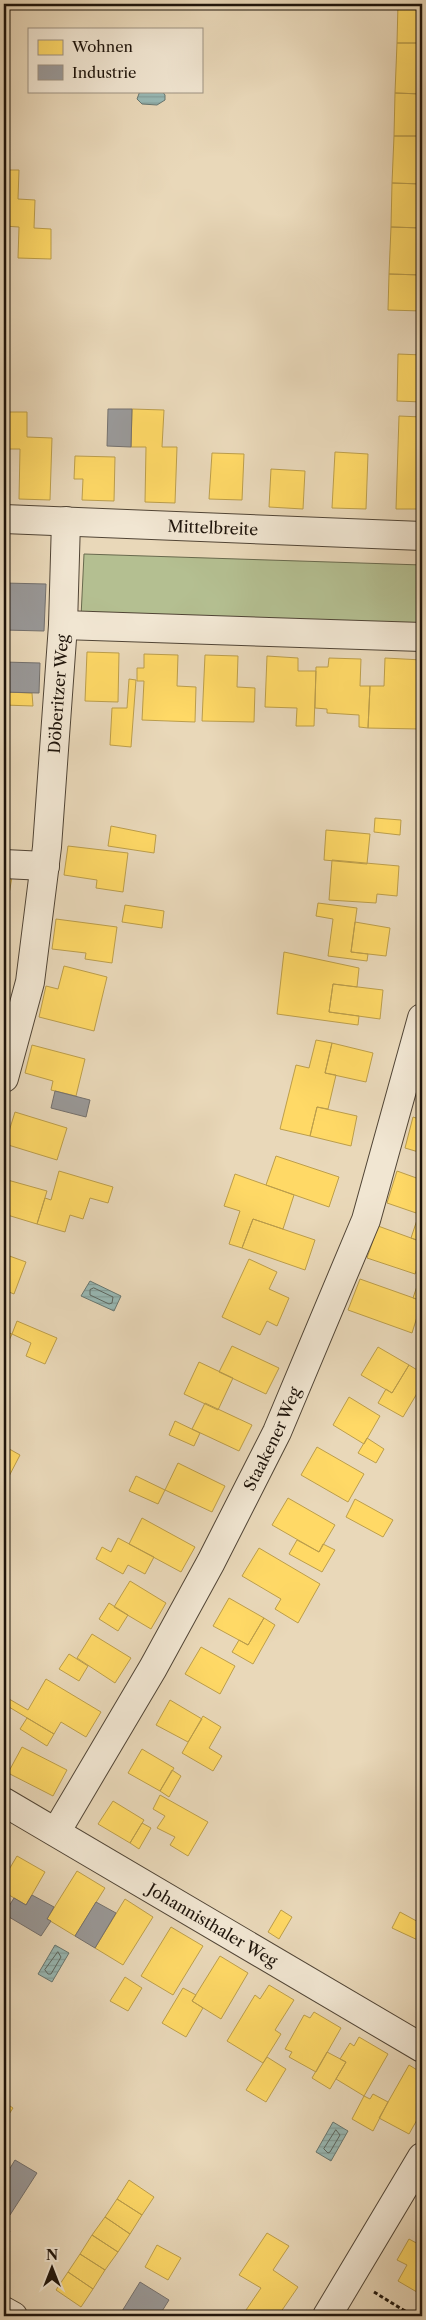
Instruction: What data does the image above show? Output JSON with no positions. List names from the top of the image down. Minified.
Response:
{"streets":{"street":["Mittelbreite","Döberitzer Weg","Staakener Weg","Johannisthaler Weg"]},"crossings":[["Mittelbreite","Döberitzer Weg"],["Staakener Weg","Johannisthaler Weg"]],"legend":["Wohnen","Industrie"],"north":"top"}
